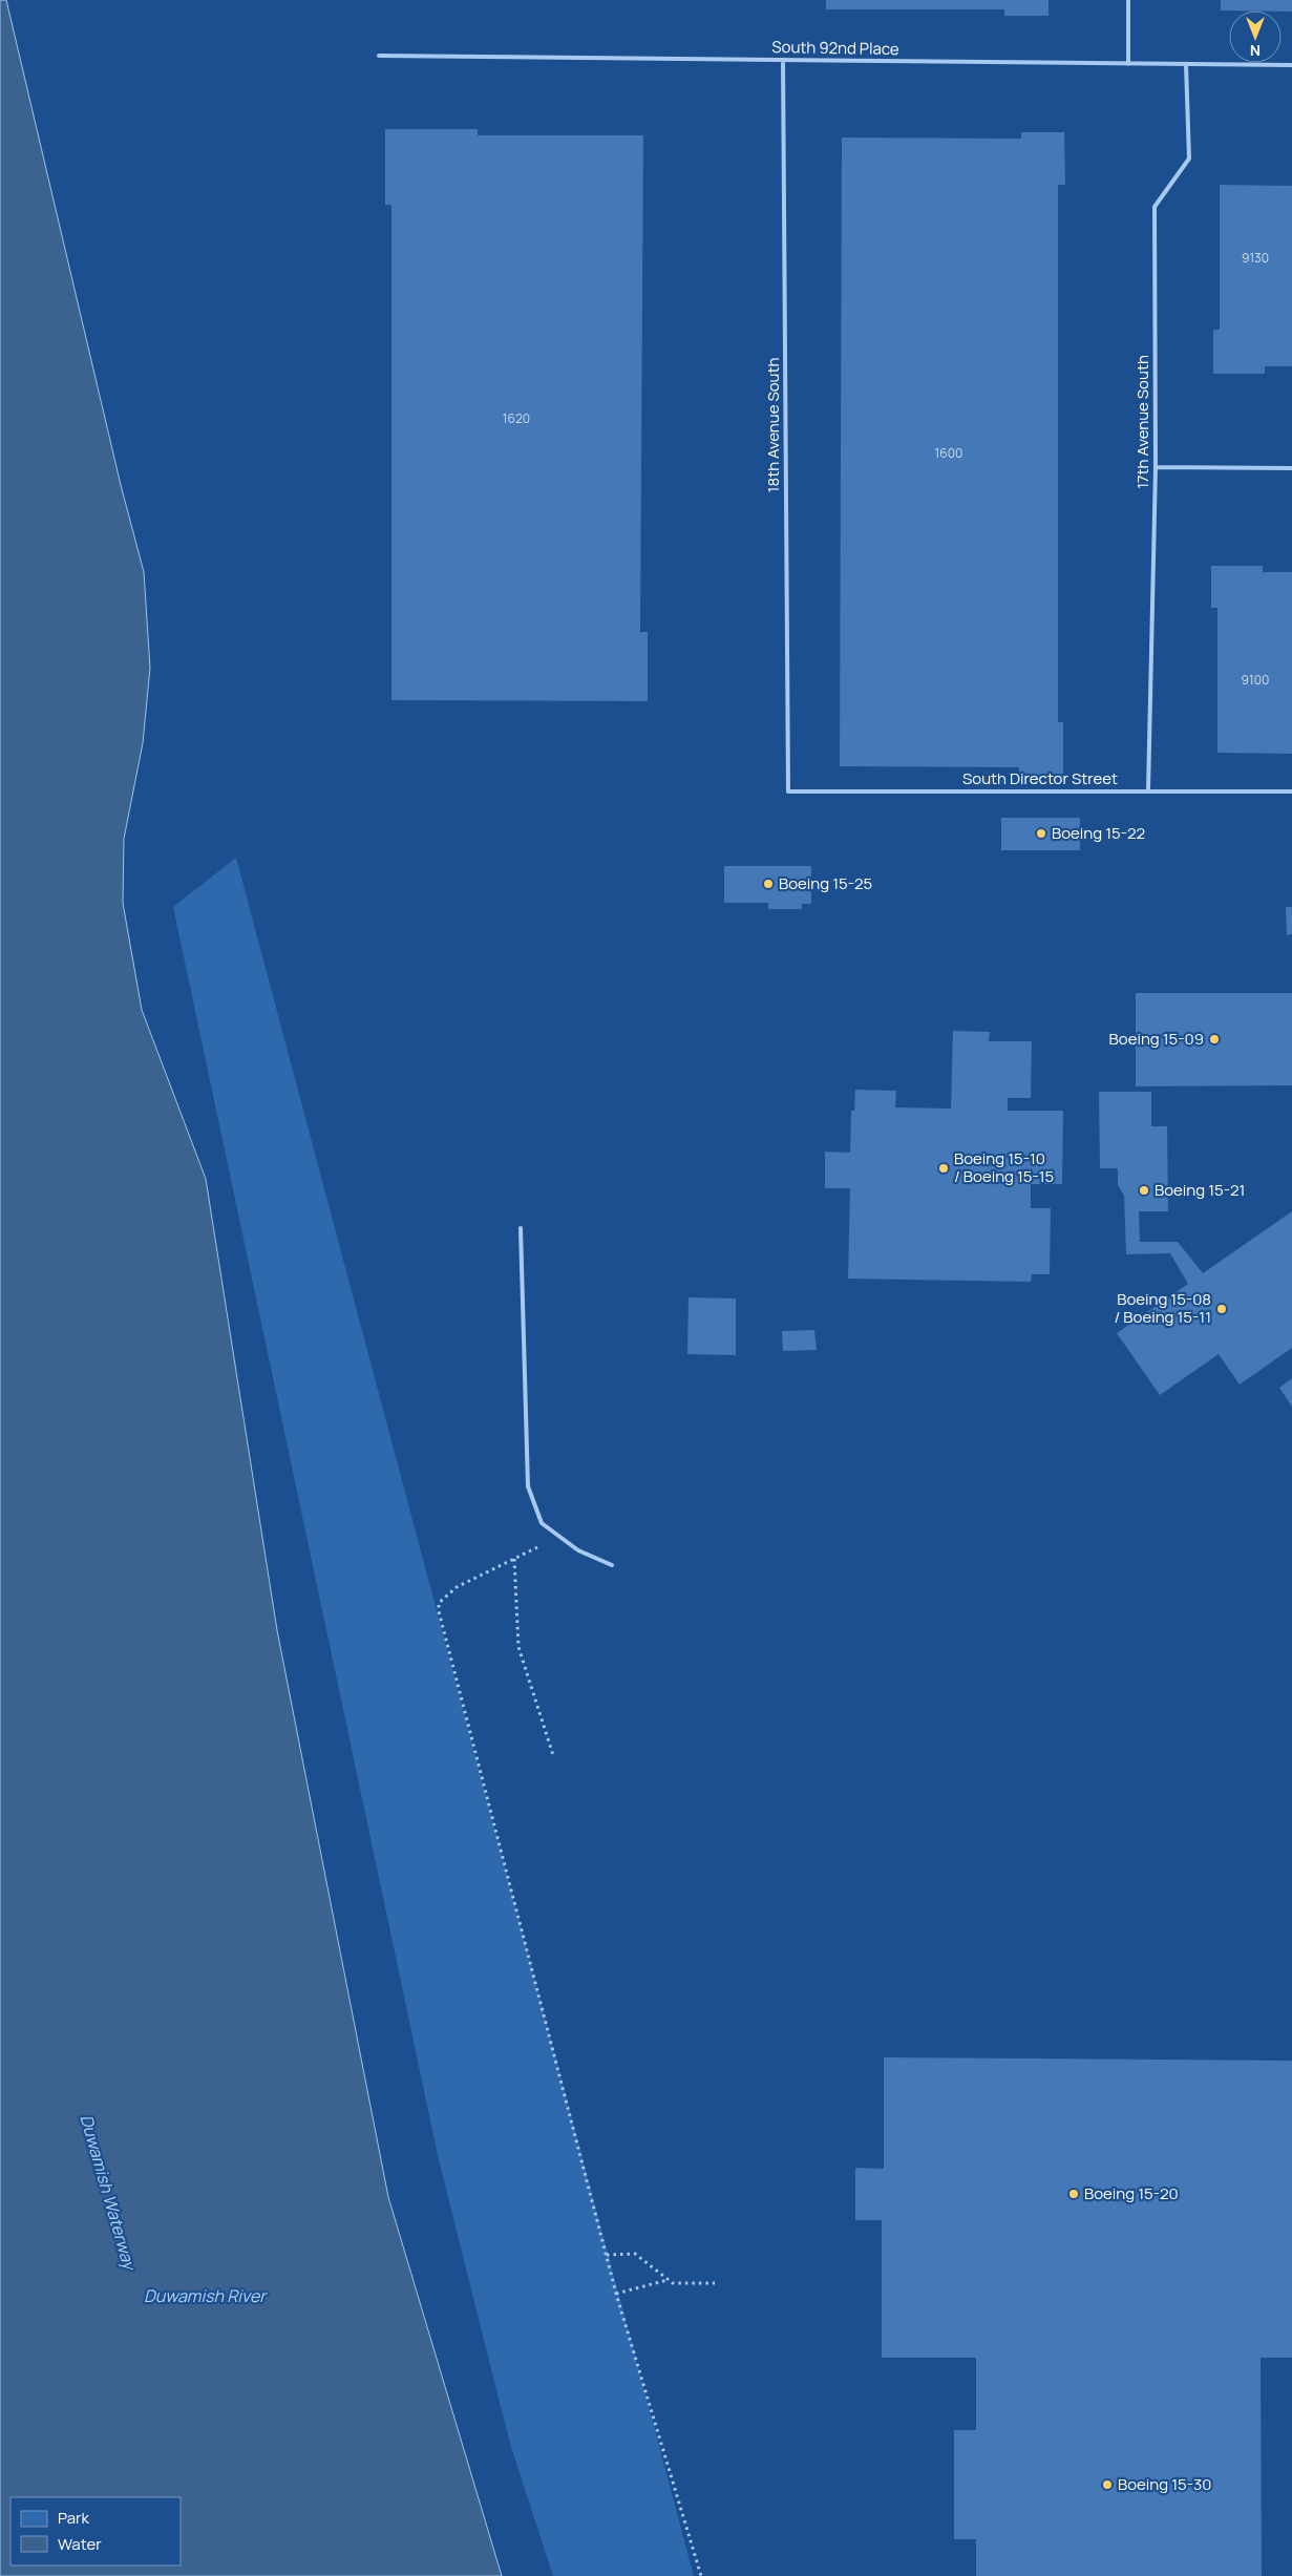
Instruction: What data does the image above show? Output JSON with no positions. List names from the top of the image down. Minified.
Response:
{"streets":{"lane":["South 92nd Place","17th Avenue South","18th Avenue South","South Director Street"]},"crossings":[["South 92nd Place","17th Avenue South"],["South 92nd Place","18th Avenue South"],["17th Avenue South","South Director Street"],["18th Avenue South","South Director Street"]],"water":["Duwamish Waterway","Duwamish River"],"places":["Boeing 15-22","Boeing 15-25","Boeing 15-09","Boeing 15-10 / Boeing 15-15","Boeing 15-21","Boeing 15-08 / Boeing 15-11","Boeing 15-20","Boeing 15-30"],"house_numbers":["9130","1620","1600","9100"],"legend":["Park","Water"],"north":"bottom"}
